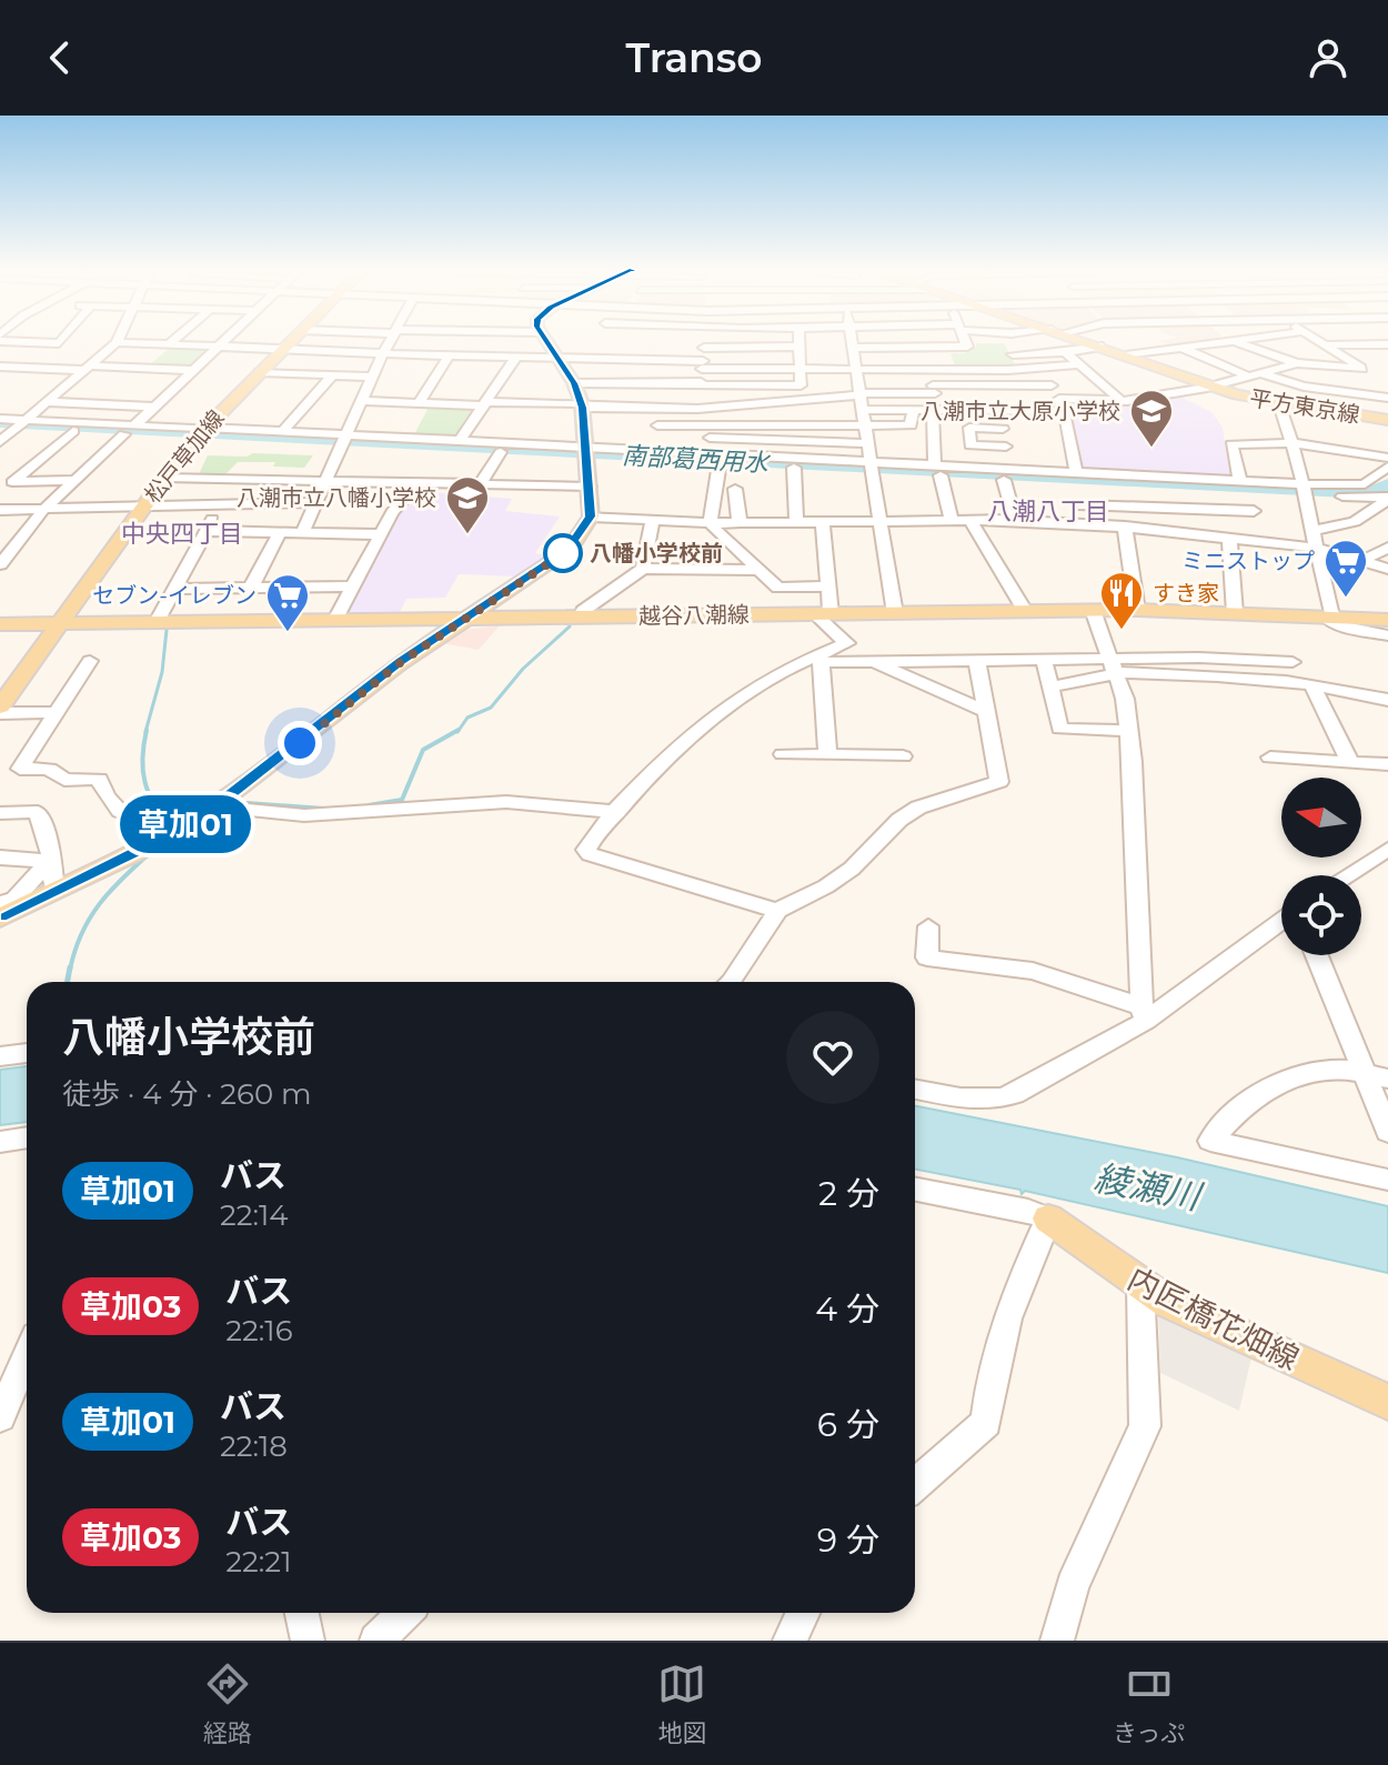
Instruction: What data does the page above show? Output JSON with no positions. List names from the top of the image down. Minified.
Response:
{"streets":{"main road":["平方東京線","松戸草加線","越谷八潮線","内匠橋花畑線"]},"crossings":[["松戸草加線","越谷八潮線"]],"districts":["八潮八丁目","中央四丁目"],"water":["南部葛西用水","綾瀬川"],"places":{"school or university":["八潮市立大原小学校","八潮市立八幡小学校"],"other":["八幡小学校前"],"supermarket":["ミニストップ","セブン-イレブン"],"restaurant":["すき家"]},"lines":["bus line 草加01"],"north":"left","page":{"header":"Transo","on_map":"草加01","heading":["八幡小学校前","徒歩 · 4 分 · 260 m"],"list":[{"mark":"草加01","name":"バス","note":"22:14","value":"2 分"},{"mark":"草加03","name":"バス","note":"22:16","value":"4 分"},{"mark":"草加01","name":"バス","note":"22:18","value":"6 分"},{"mark":"草加03","name":"バス","note":"22:21","value":"9 分"}],"tabs":["経路","地図","きっぷ"]}}
